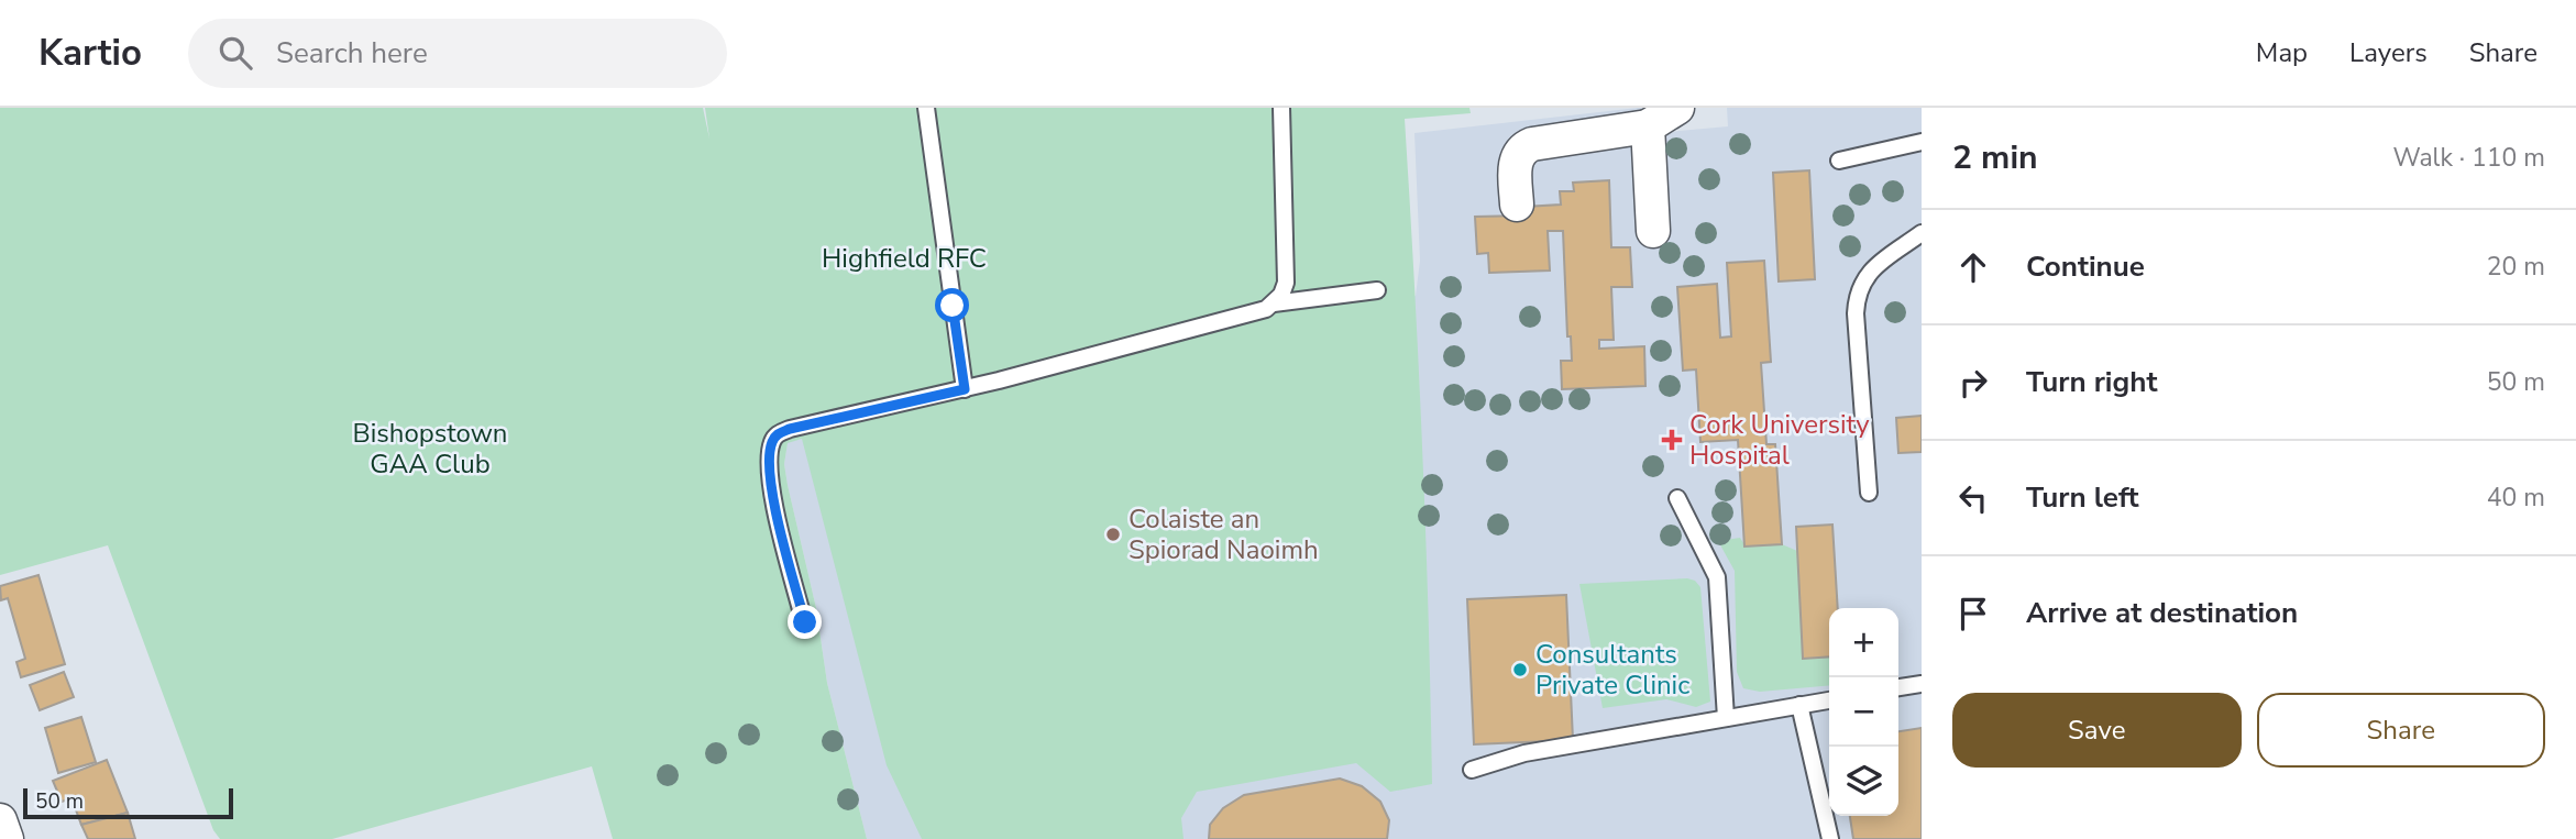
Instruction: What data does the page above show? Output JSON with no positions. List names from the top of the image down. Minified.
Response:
{"parks":["Highfield RFC","Bishopstown GAA Club"],"places":{"health":["Cork University Hospital"],"other":["Colaiste an Spiorad Naoimh","Consultants Private Clinic"]},"scale_bar":"50 m","page":{"header":"Kartio","search":"Search here","nav":["Map","Layers","Share"],"heading":["2 min","Walk · 110 m"],"list":[["Continue","20 m"],["Turn right","50 m"],["Turn left","40 m"],"Arrive at destination"],"map_buttons":["+","−"],"buttons":["Save","Share"],"scale":"50 m"}}
